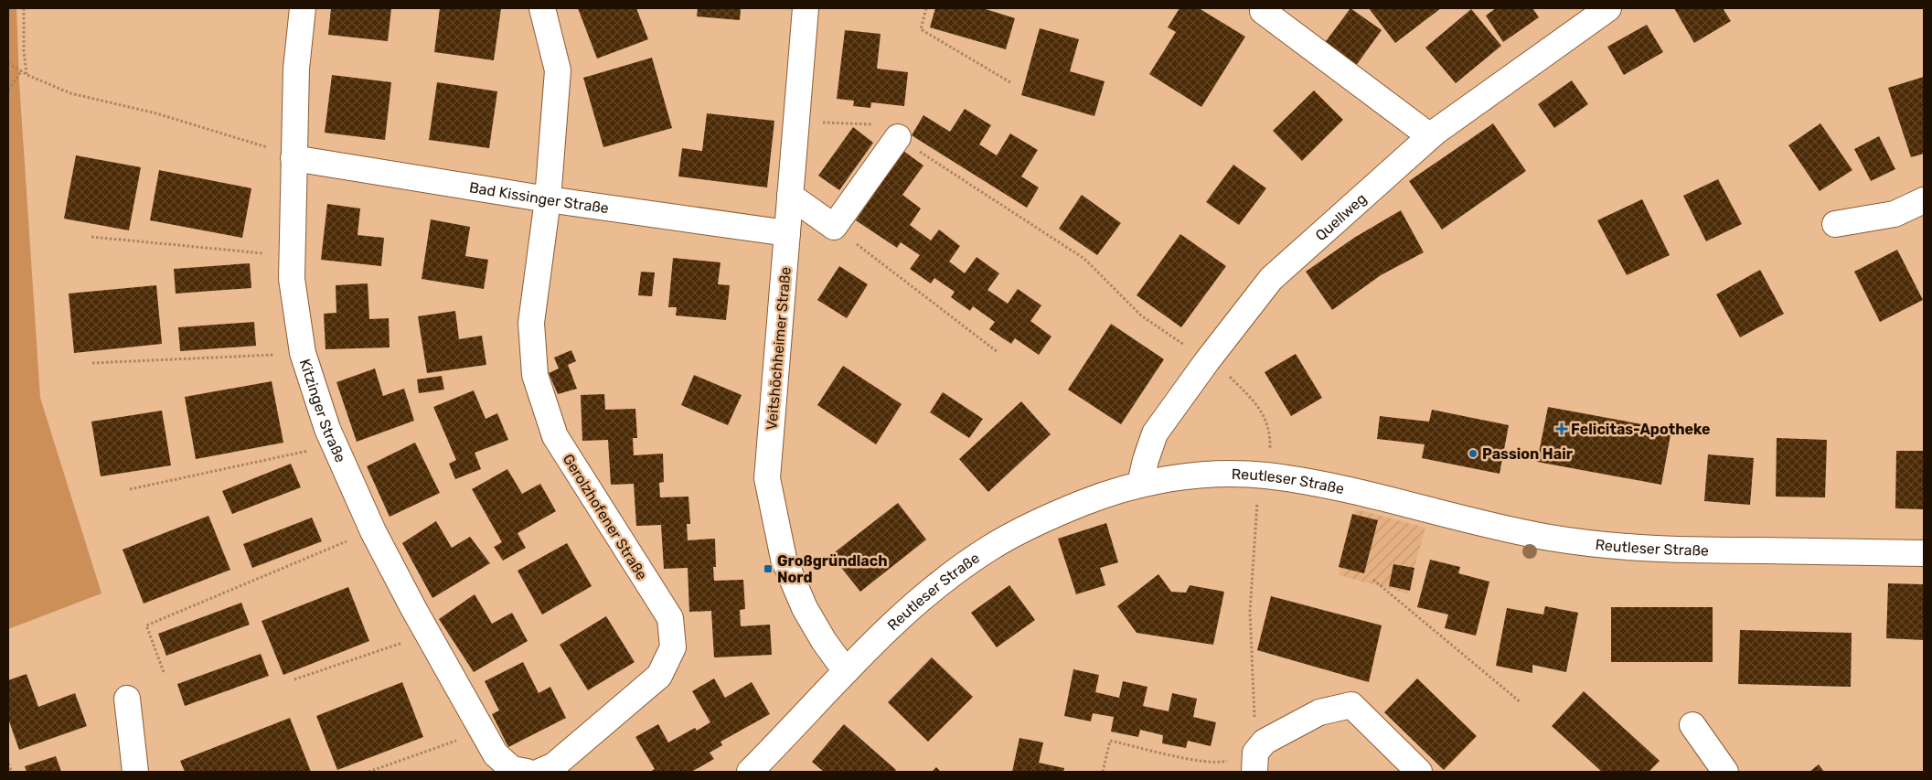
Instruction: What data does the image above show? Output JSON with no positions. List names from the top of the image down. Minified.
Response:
{"streets":{"street":["Bad Kissinger Straße","Quellweg","Veitshöchheimer Straße","Kitzinger Straße","Reutleser Straße","Gerolzhofener Straße"]},"crossings":[["Bad Kissinger Straße","Veitshöchheimer Straße"],["Bad Kissinger Straße","Kitzinger Straße"],["Bad Kissinger Straße","Gerolzhofener Straße"],["Quellweg","Reutleser Straße"],["Veitshöchheimer Straße","Reutleser Straße"]],"places":{"health":["Felicitas-Apotheke"],"other":["Passion Hair"],"transit":["Großgründlach Nord"]}}
